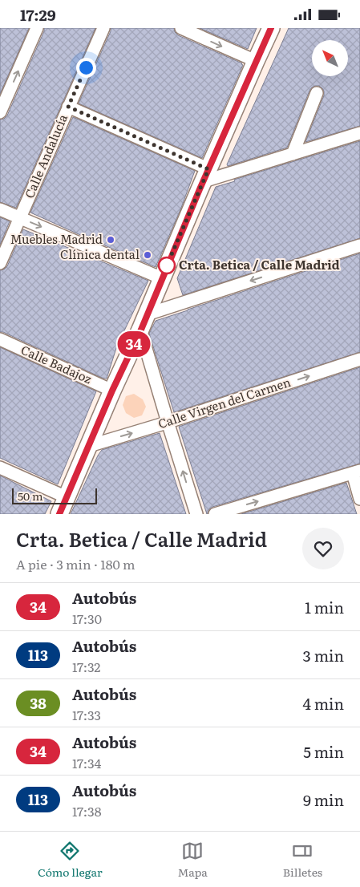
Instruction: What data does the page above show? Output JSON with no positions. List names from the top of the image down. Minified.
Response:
{"streets":{"street":["Calle Andalucía","Calle Badajoz","Calle Virgen del Carmen"]},"places":["Muebles Madrid","Clínica dental","Crta. Betica / Calle Madrid"],"lines":["bus line 34"],"scale_bar":"50 m","north":"top left","page":{"status":"17:29","on_map":"34","scale":"50 m","heading":["Crta. Betica / Calle Madrid","A pie · 3 min · 180 m"],"list":[{"mark":"34","name":"Autobús","note":"17:30","value":"1 min"},{"mark":"113","name":"Autobús","note":"17:32","value":"3 min"},{"mark":"38","name":"Autobús","note":"17:33","value":"4 min"},{"mark":"34","name":"Autobús","note":"17:34","value":"5 min"},{"mark":"113","name":"Autobús","note":"17:38","value":"9 min"}],"tabs":["Cómo llegar","Mapa","Billetes"]}}
